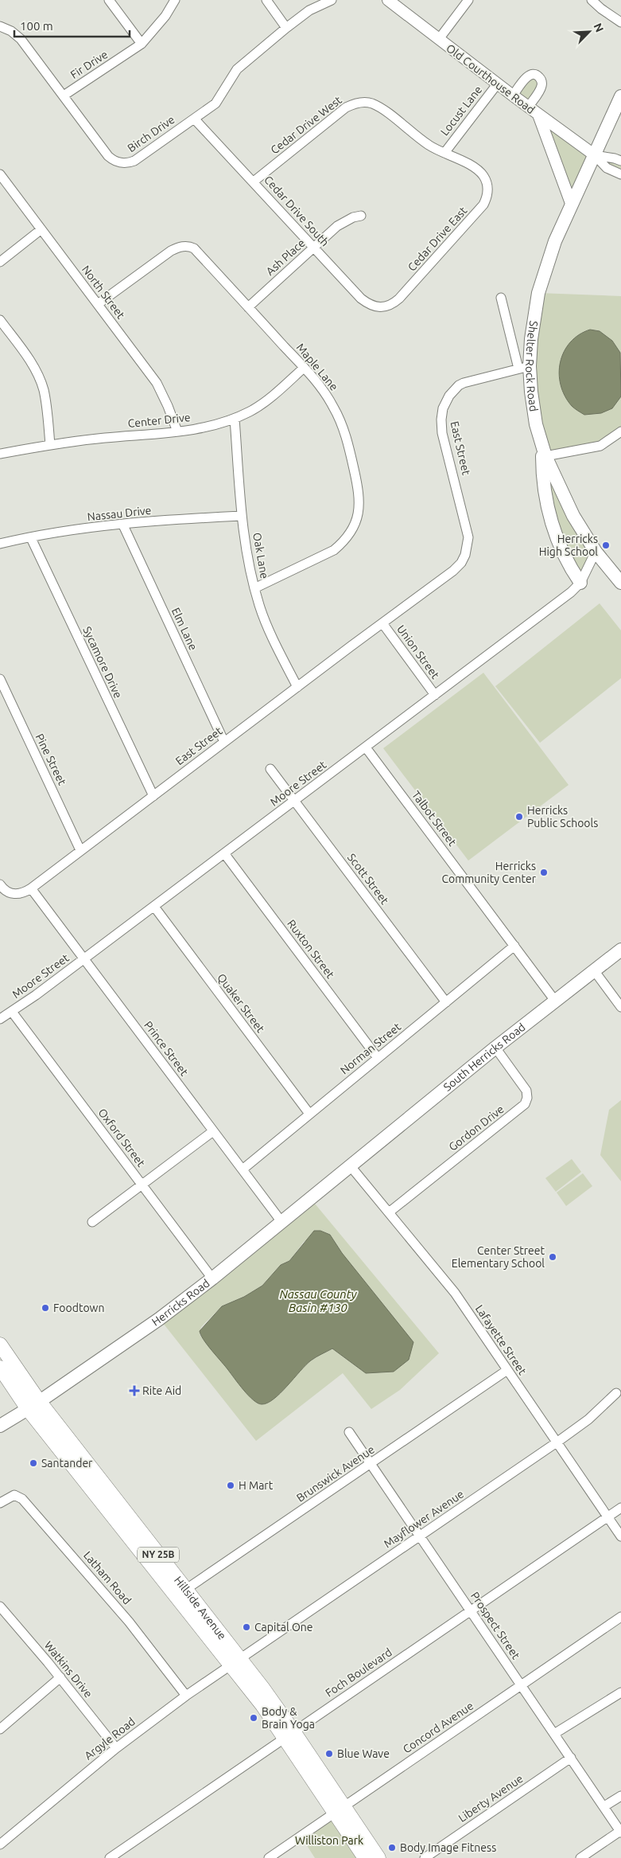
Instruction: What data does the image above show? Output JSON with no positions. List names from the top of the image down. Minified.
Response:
{"streets":{"main road":["Shelter Rock Road","South Herricks Road","Herricks Road","NY 25B","Hillside Avenue"],"street":["Fir Drive","Old Courthouse Road","Locust Lane","Cedar Drive West","Birch Drive","Cedar Drive South","Cedar Drive East","Ash Place","North Street","Maple Lane","Center Drive","East Street","Nassau Drive","Oak Lane","Elm Lane","Union Street","Sycamore Drive","Pine Street","Moore Street","Talbot Street","Scott Street","Ruxton Street","Quaker Street","Prince Street","Norman Street","Gordon Drive","Oxford Street","Lafayette Street","Brunswick Avenue","Mayflower Avenue","Latham Road","Prospect Street","Watkins Drive","Foch Boulevard","Concord Avenue","Argyle Road","Liberty Avenue"]},"crossings":[["Fir Drive","Birch Drive"],["Old Courthouse Road","Locust Lane"],["Old Courthouse Road","Shelter Rock Road"],["Locust Lane","Cedar Drive West"],["Locust Lane","Cedar Drive East"],["Cedar Drive West","Cedar Drive South"],["Cedar Drive West","Cedar Drive East"],["Birch Drive","Cedar Drive South"],["Cedar Drive South","Cedar Drive East"],["Cedar Drive South","Ash Place"],["Ash Place","Maple Lane"],["North Street","Maple Lane"],["North Street","Center Drive"],["Maple Lane","Center Drive"],["Maple Lane","Oak Lane"],["Shelter Rock Road","East Street"],["Shelter Rock Road","Moore Street"],["Center Drive","Oak Lane"],["East Street","Oak Lane"],["East Street","Elm Lane"],["East Street","Union Street"],["East Street","Sycamore Drive"],["East Street","Pine Street"],["East Street","Prince Street"],["Nassau Drive","Oak Lane"],["Nassau Drive","Elm Lane"],["Nassau Drive","Sycamore Drive"],["Union Street","Moore Street"],["Moore Street","Talbot Street"],["Moore Street","Scott Street"],["Moore Street","Ruxton Street"],["Moore Street","Quaker Street"],["Moore Street","Prince Street"],["Moore Street","Oxford Street"],["Talbot Street","Norman Street"],["Talbot Street","South Herricks Road"],["Scott Street","Norman Street"],["Ruxton Street","Norman Street"],["Quaker Street","Norman Street"],["Prince Street","Norman Street"],["Prince Street","Herricks Road"],["South Herricks Road","Gordon Drive"],["South Herricks Road","Herricks Road"],["South Herricks Road","Lafayette Street"],["Gordon Drive","Lafayette Street"],["Oxford Street","Herricks Road"],["Herricks Road","Lafayette Street"],["Herricks Road","Hillside Avenue"],["Lafayette Street","Brunswick Avenue"],["Lafayette Street","Mayflower Avenue"],["Lafayette Street","Foch Boulevard"],["Brunswick Avenue","Hillside Avenue"],["Brunswick Avenue","Prospect Street"],["Mayflower Avenue","Hillside Avenue"],["Mayflower Avenue","Prospect Street"],["Mayflower Avenue","Argyle Road"],["Latham Road","Argyle Road"],["Hillside Avenue","Foch Boulevard"],["Hillside Avenue","Concord Avenue"],["Hillside Avenue","Argyle Road"],["Prospect Street","Foch Boulevard"],["Prospect Street","Concord Avenue"],["Prospect Street","Liberty Avenue"],["Watkins Drive","Argyle Road"]],"water":["Nassau County Basin #130"],"parks":["Williston Park"],"places":{"other":["Herricks High School","Herricks Public Schools","Herricks Community Center","Center Street Elementary School","Foodtown","Santander","H Mart","Capital One","Body & Brain Yoga","Blue Wave","Body Image Fitness"],"health":["Rite Aid"]},"scale_bar":"100 m","north":"top right"}
